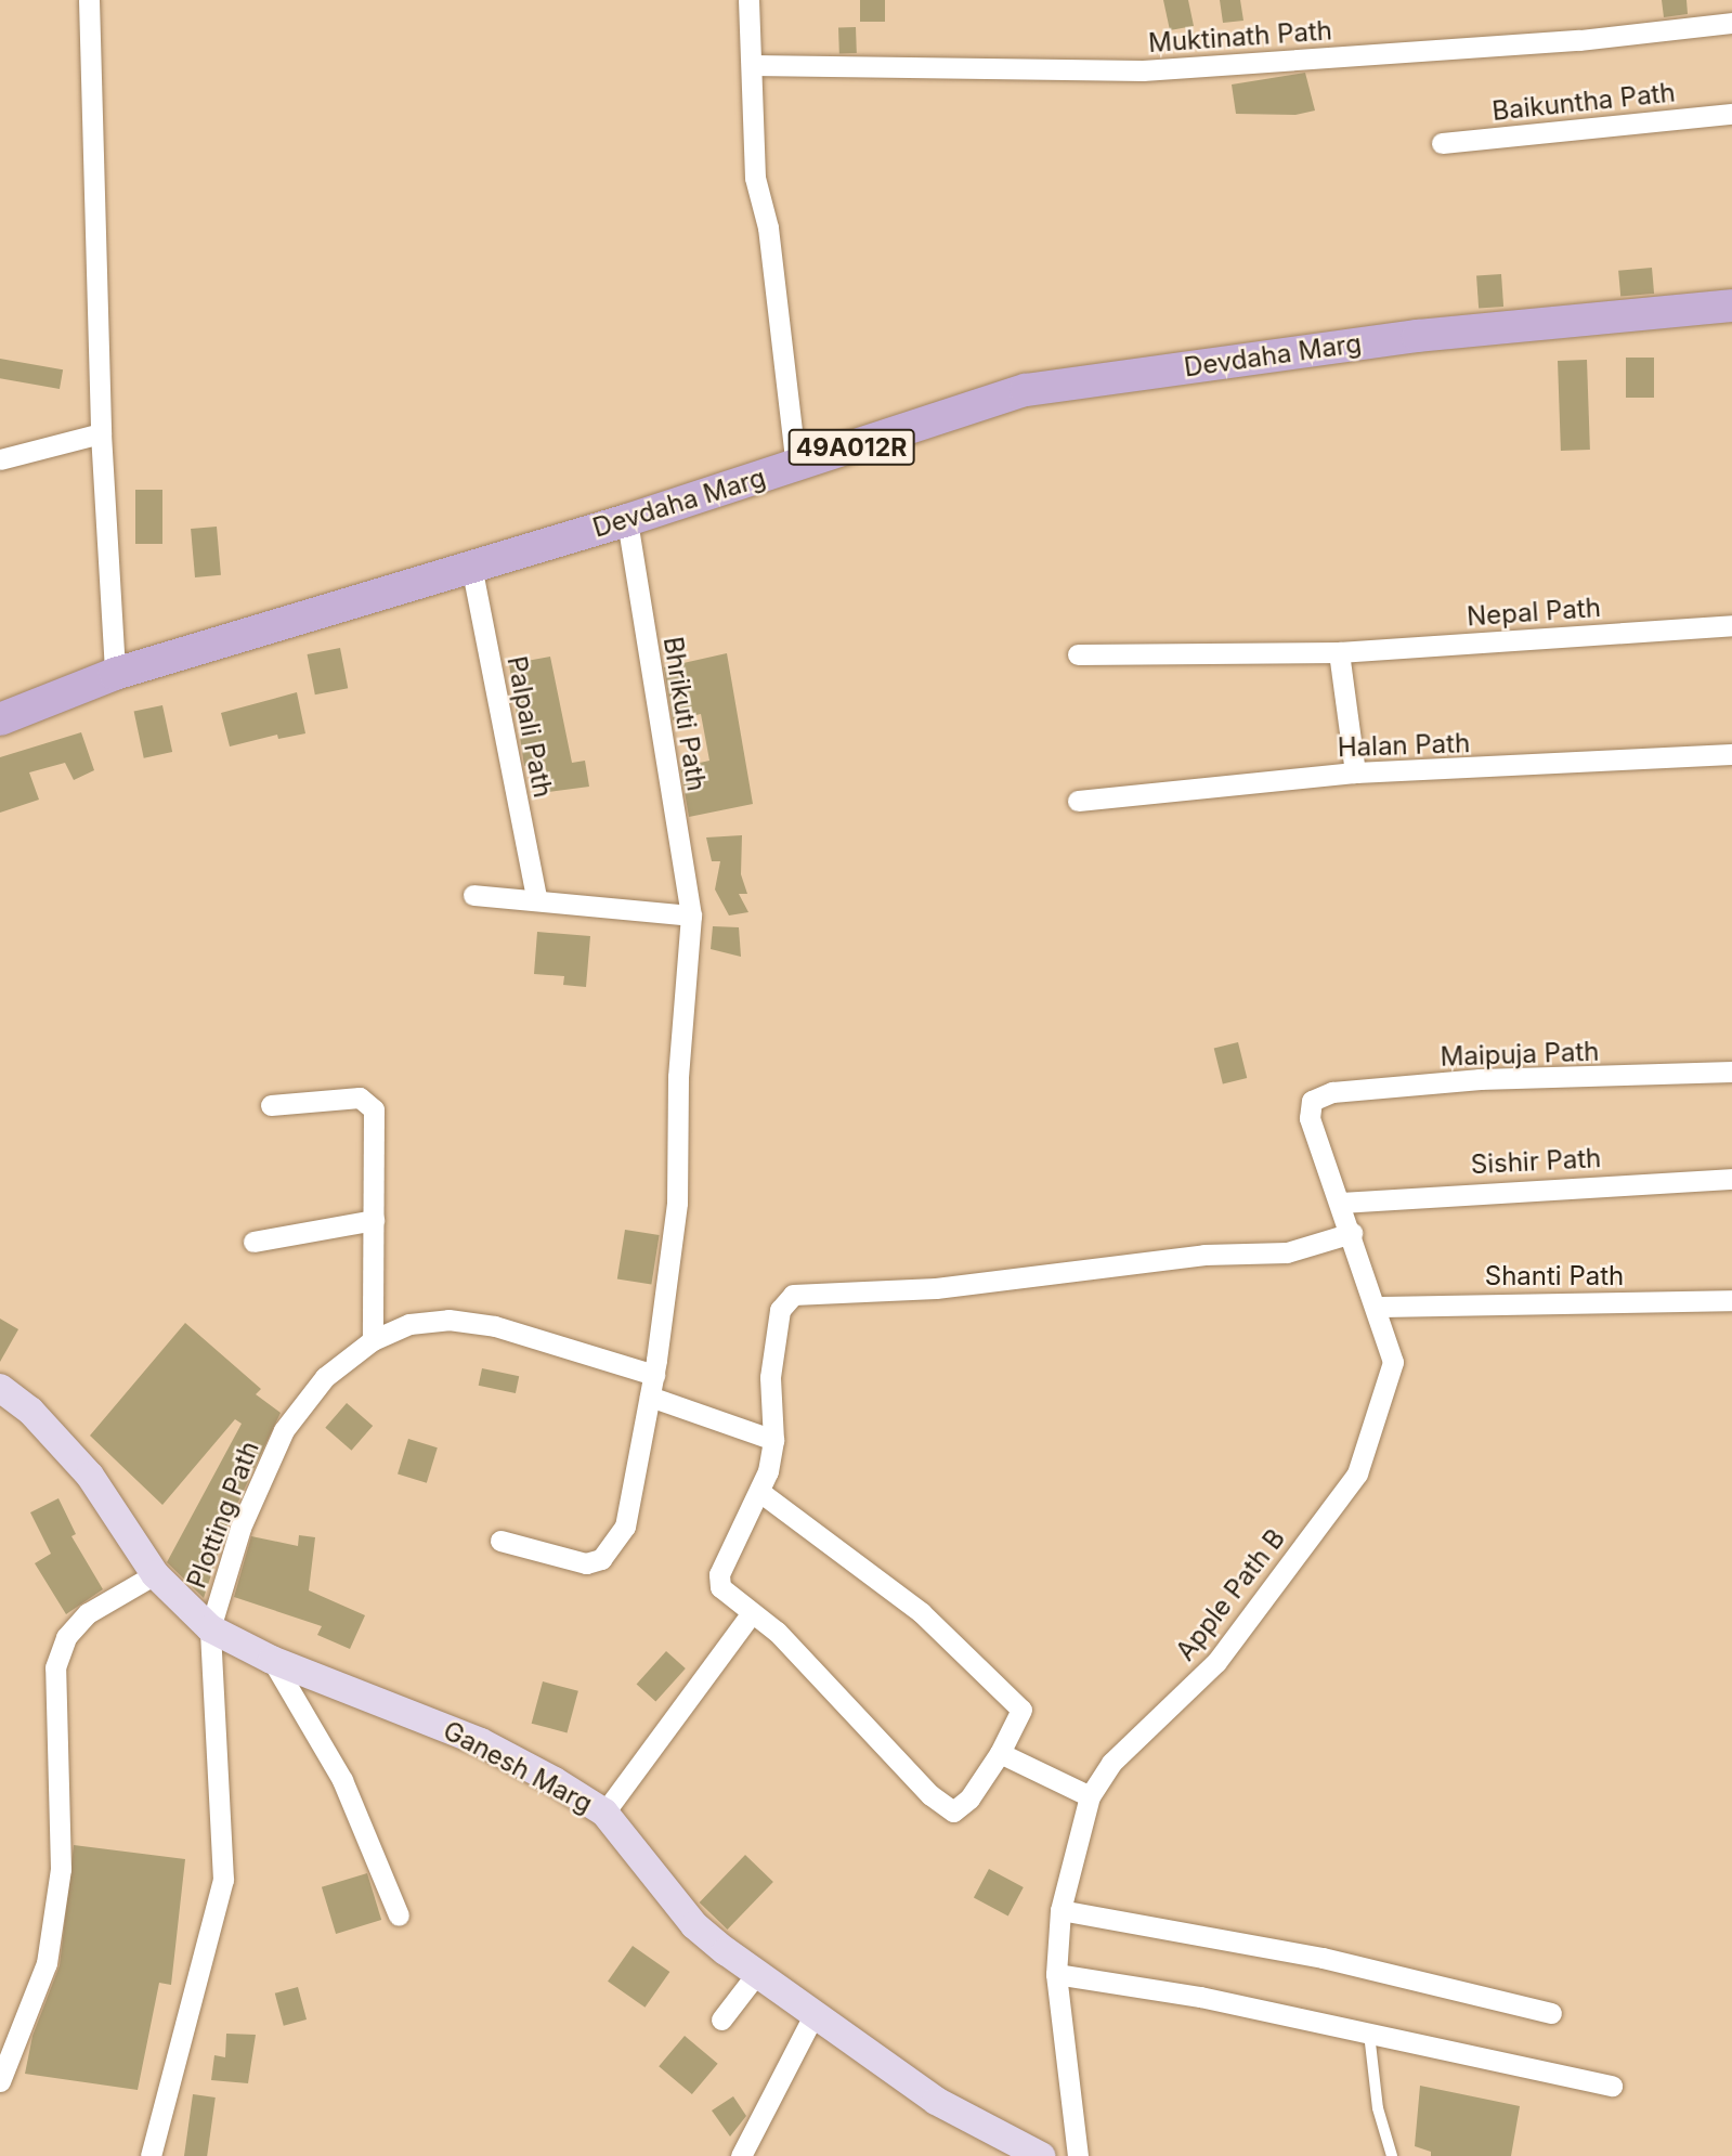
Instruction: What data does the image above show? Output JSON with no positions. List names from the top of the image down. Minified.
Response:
{"streets":{"main road":["Devdaha Marg","49A012R"],"street":["Muktinath Path","Baikuntha Path","Nepal Path","Bhrikuti Path","Palpali Path","Halan Path","Maipuja Path","Sishir Path","Shanti Path","Plotting Path","Apple Path B","Ganesh Marg"]},"crossings":[["Devdaha Marg","Bhrikuti Path"],["Devdaha Marg","Palpali Path"],["Bhrikuti Path","Plotting Path"],["Maipuja Path","Apple Path B"],["Sishir Path","Apple Path B"],["Shanti Path","Apple Path B"],["Plotting Path","Ganesh Marg"]]}
